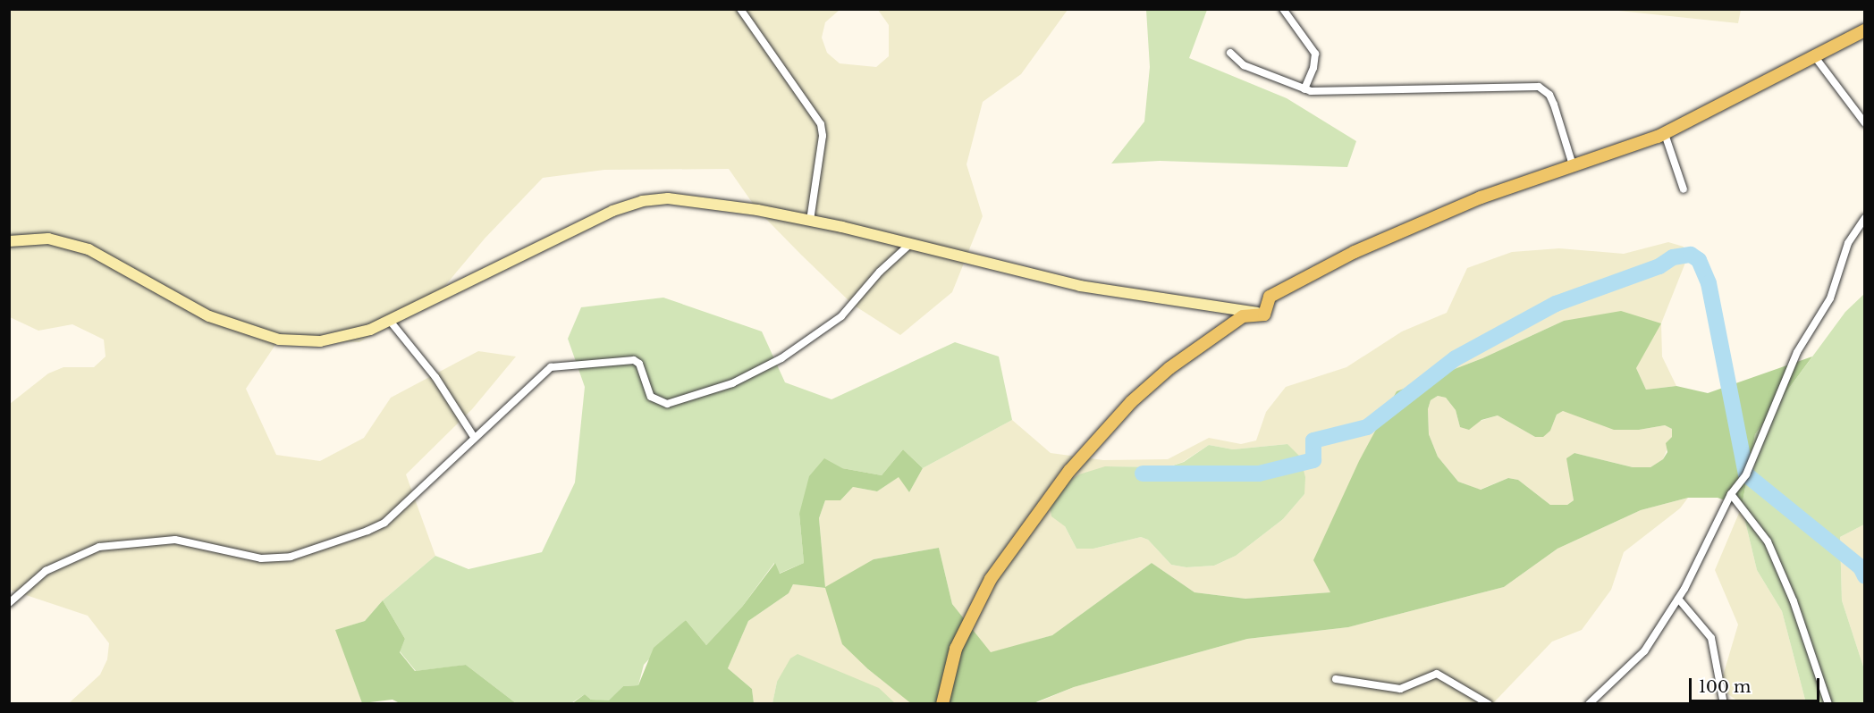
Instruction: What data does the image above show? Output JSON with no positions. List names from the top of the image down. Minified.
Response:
{"scale_bar":"100 m"}
